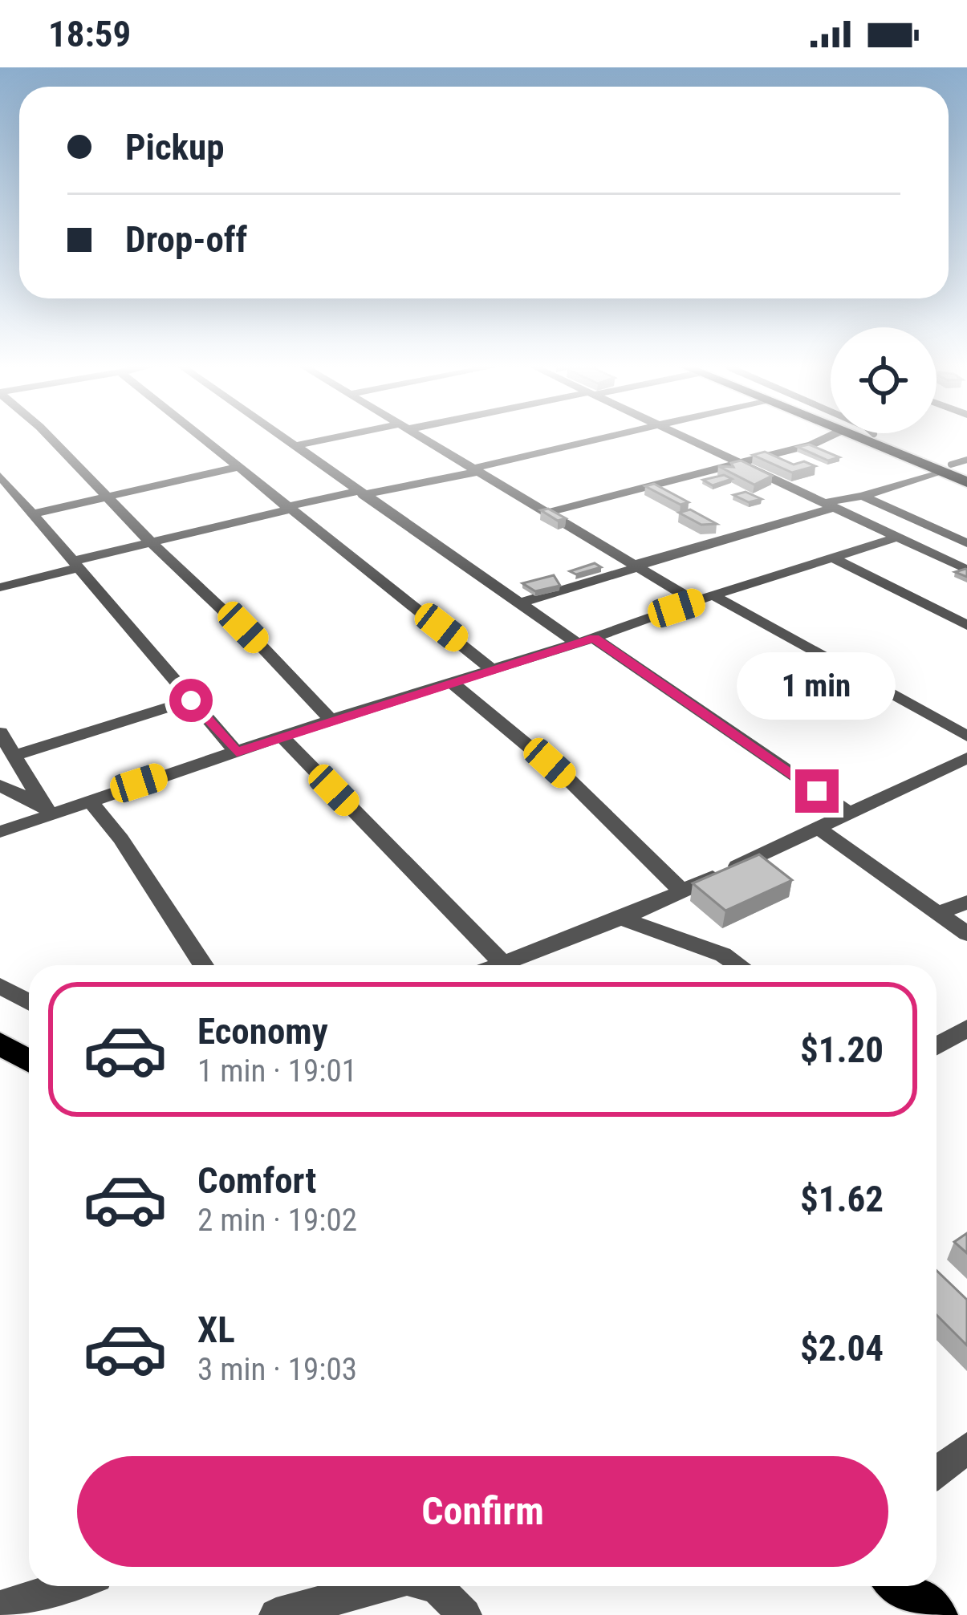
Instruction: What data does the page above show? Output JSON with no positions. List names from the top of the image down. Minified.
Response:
{"page":{"status":"18:59","banner":["Pickup","Drop-off"],"bubble":"1 min","list":[{"name":"Economy","note":"1 min · 19:01","value":"$1.20"},{"name":"Comfort","note":"2 min · 19:02","value":"$1.62"},{"name":"XL","note":"3 min · 19:03","value":"$2.04"}],"buttons":"Confirm"}}
